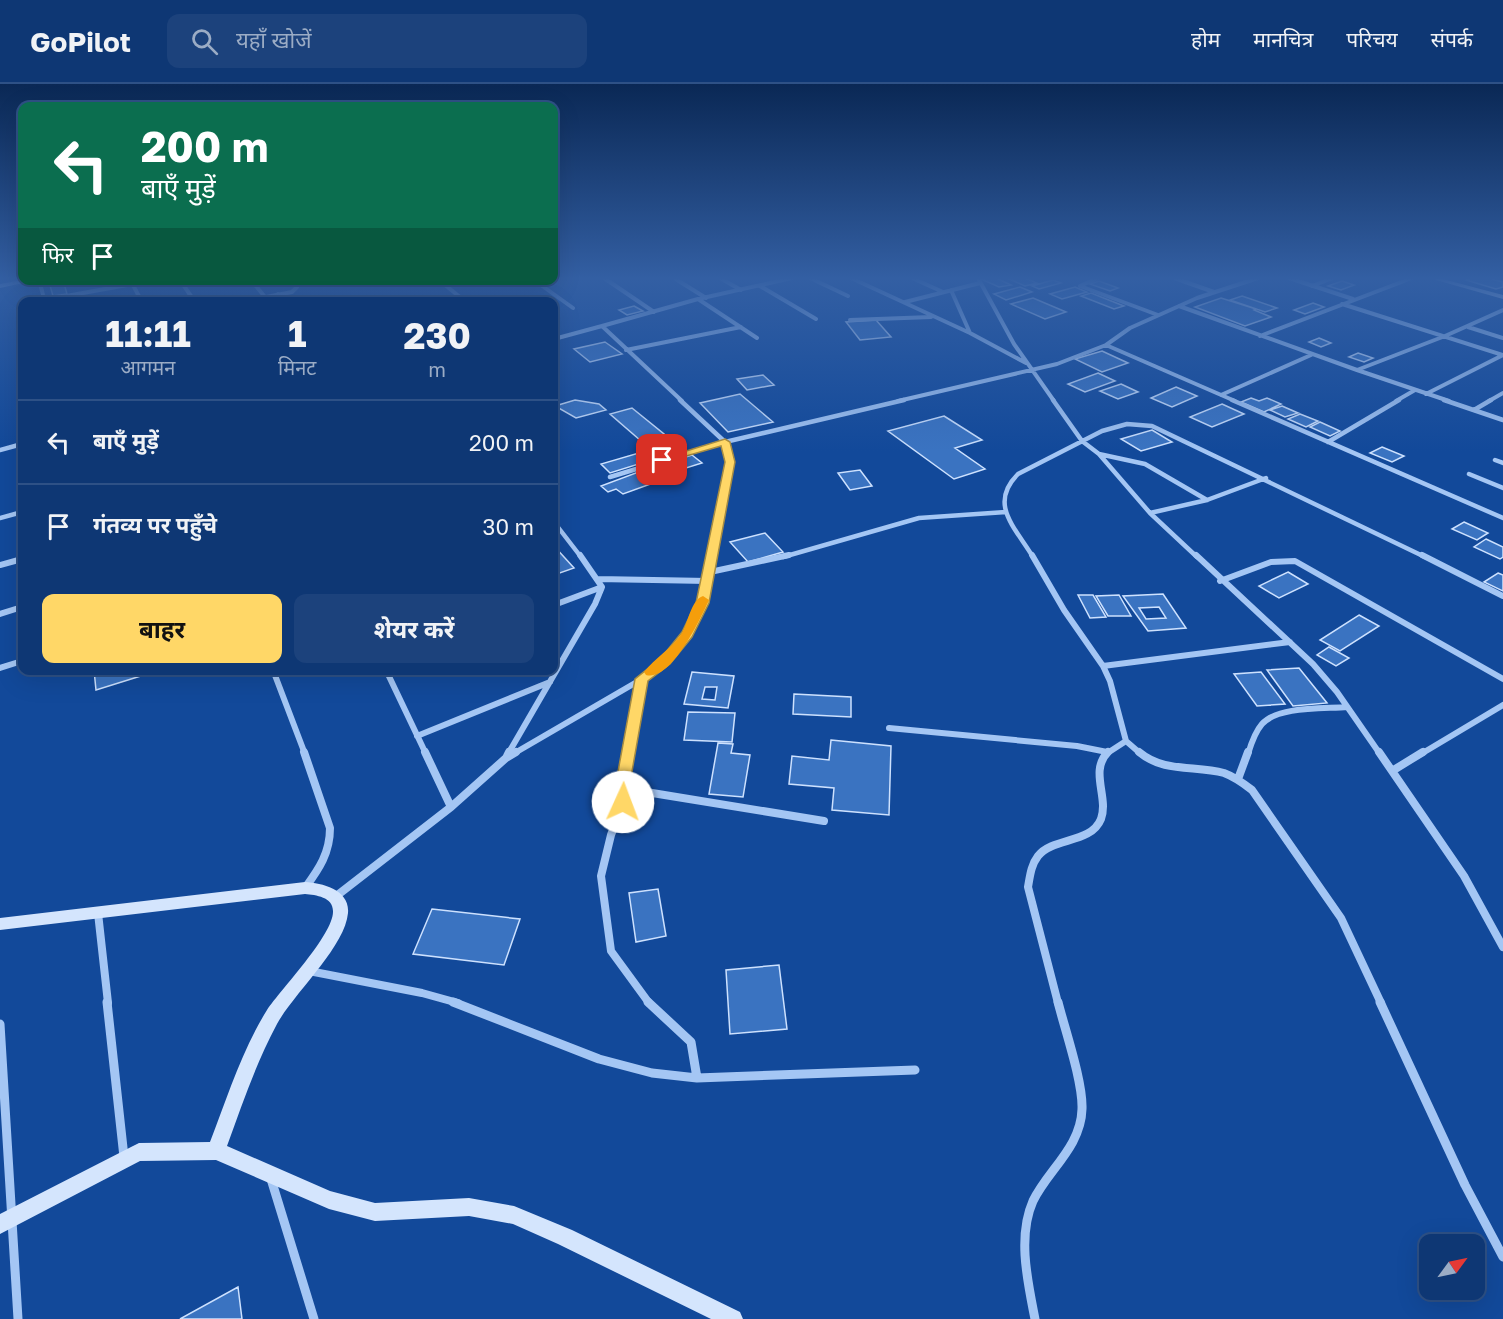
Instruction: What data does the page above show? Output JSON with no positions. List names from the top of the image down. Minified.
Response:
{"north":"top right","page":{"header":"GoPilot","search":"यहाँ खोजें","nav":["होम","मानचित्र","परिचय","संपर्क"],"turn":["200 m","बाएँ मुड़ें"],"then":"फिर","eta":["11:11","आगमन","1","मिनट","230","m"],"list":[{"name":"बाएँ मुड़ें","value":"200 m"},{"name":"गंतव्य पर पहुँचे","value":"30 m"}],"buttons":["बाहर","शेयर करें"]}}
